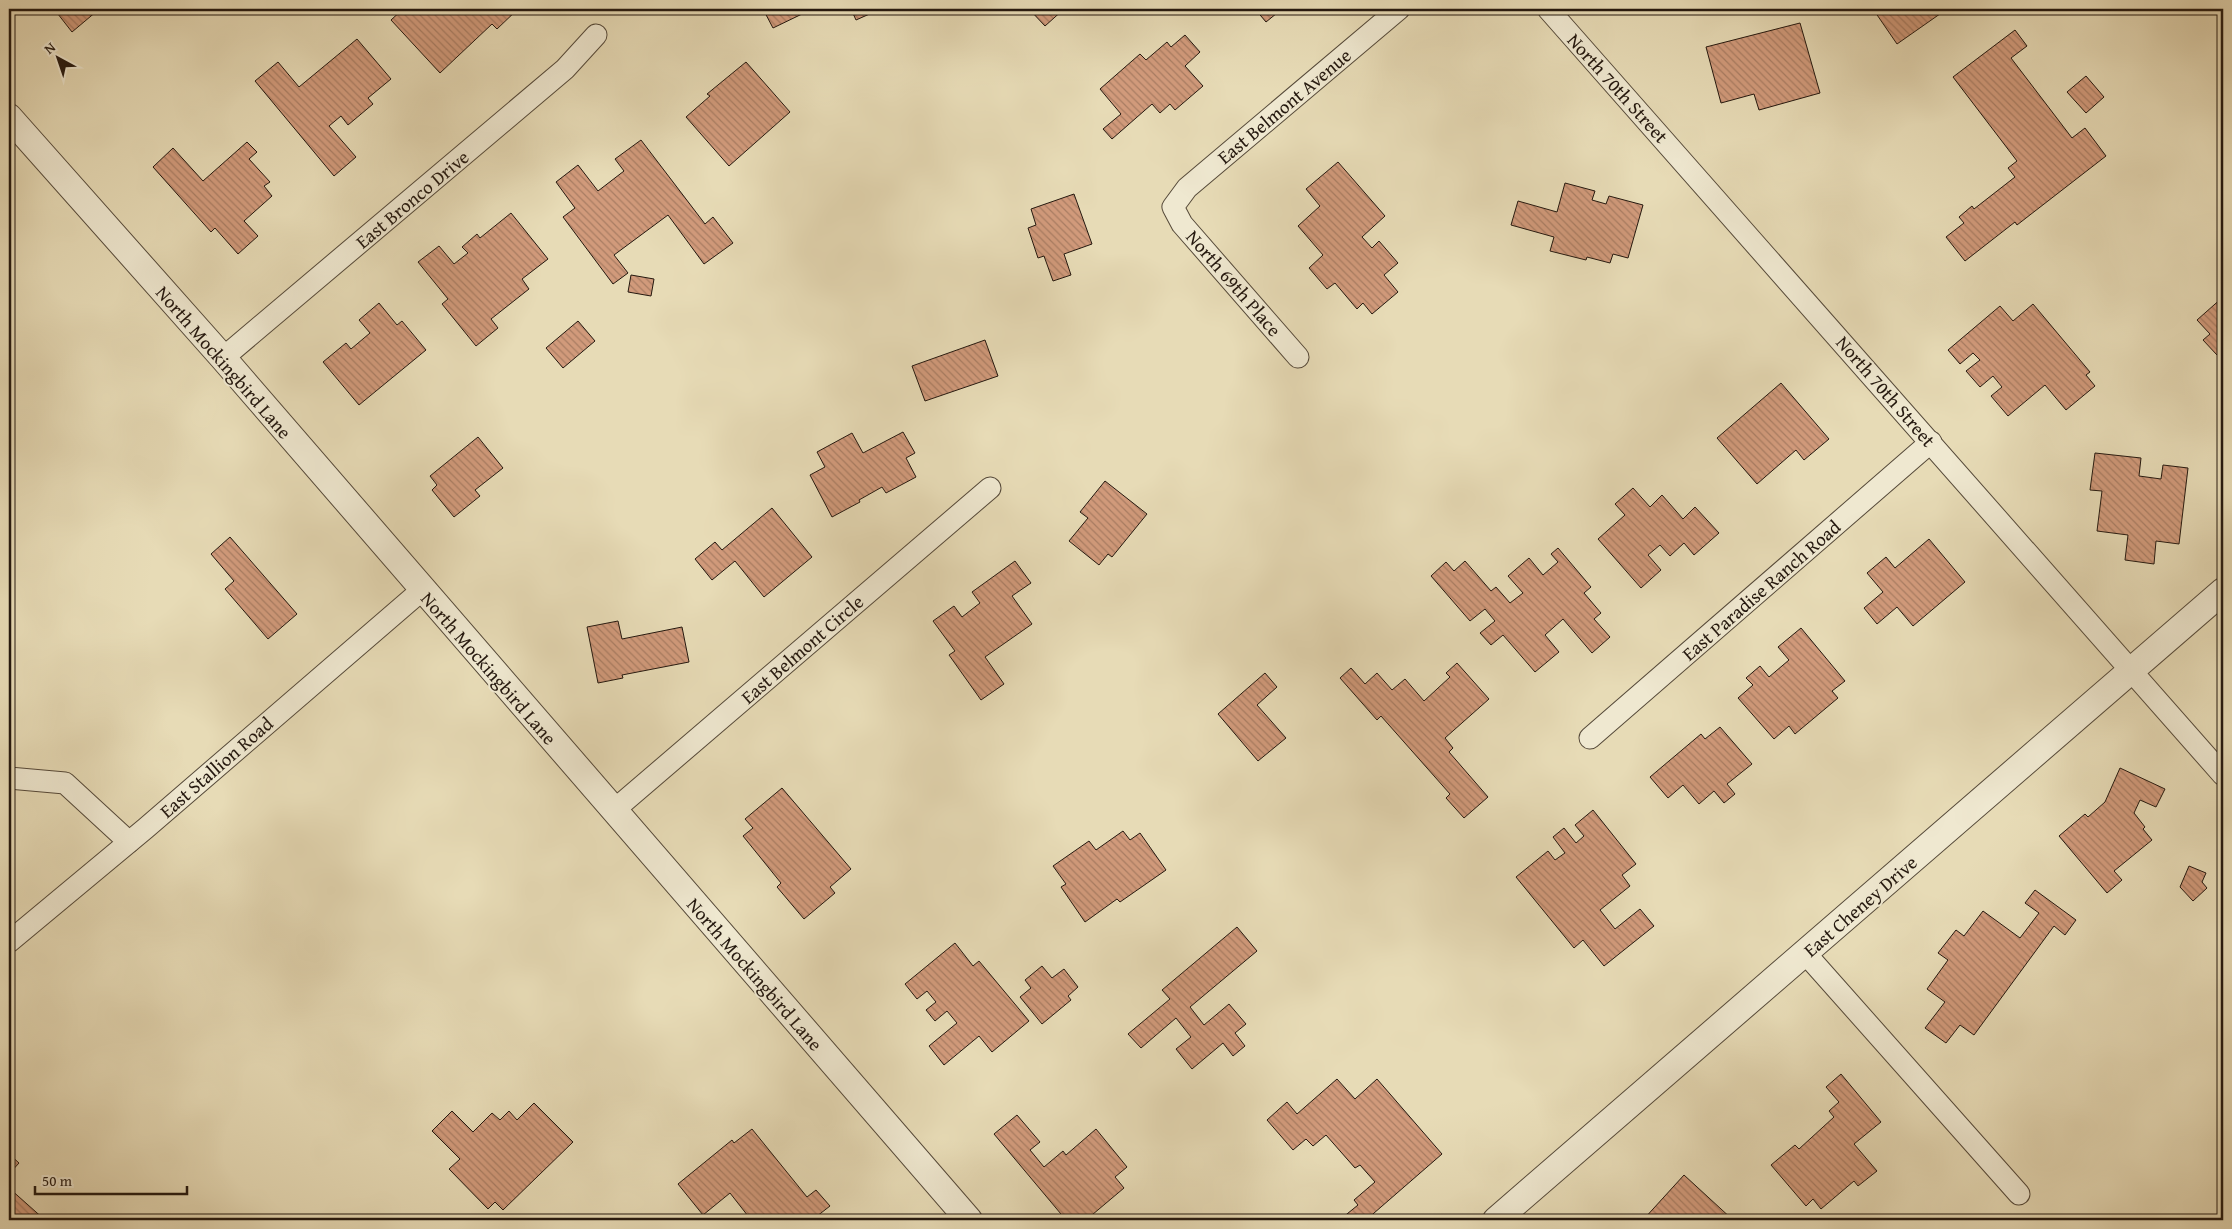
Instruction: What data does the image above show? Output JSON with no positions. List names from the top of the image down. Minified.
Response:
{"streets":{"street":["North 70th Street","East Belmont Avenue","East Bronco Drive","North 69th Place","North Mockingbird Lane","East Paradise Ranch Road","East Belmont Circle","East Stallion Road","East Cheney Drive"]},"crossings":[["North 70th Street","East Paradise Ranch Road"],["North 70th Street","East Cheney Drive"],["East Belmont Avenue","North 69th Place"],["East Bronco Drive","North Mockingbird Lane"],["North Mockingbird Lane","East Belmont Circle"],["North Mockingbird Lane","East Stallion Road"]],"scale_bar":"50 m","north":"top left"}
